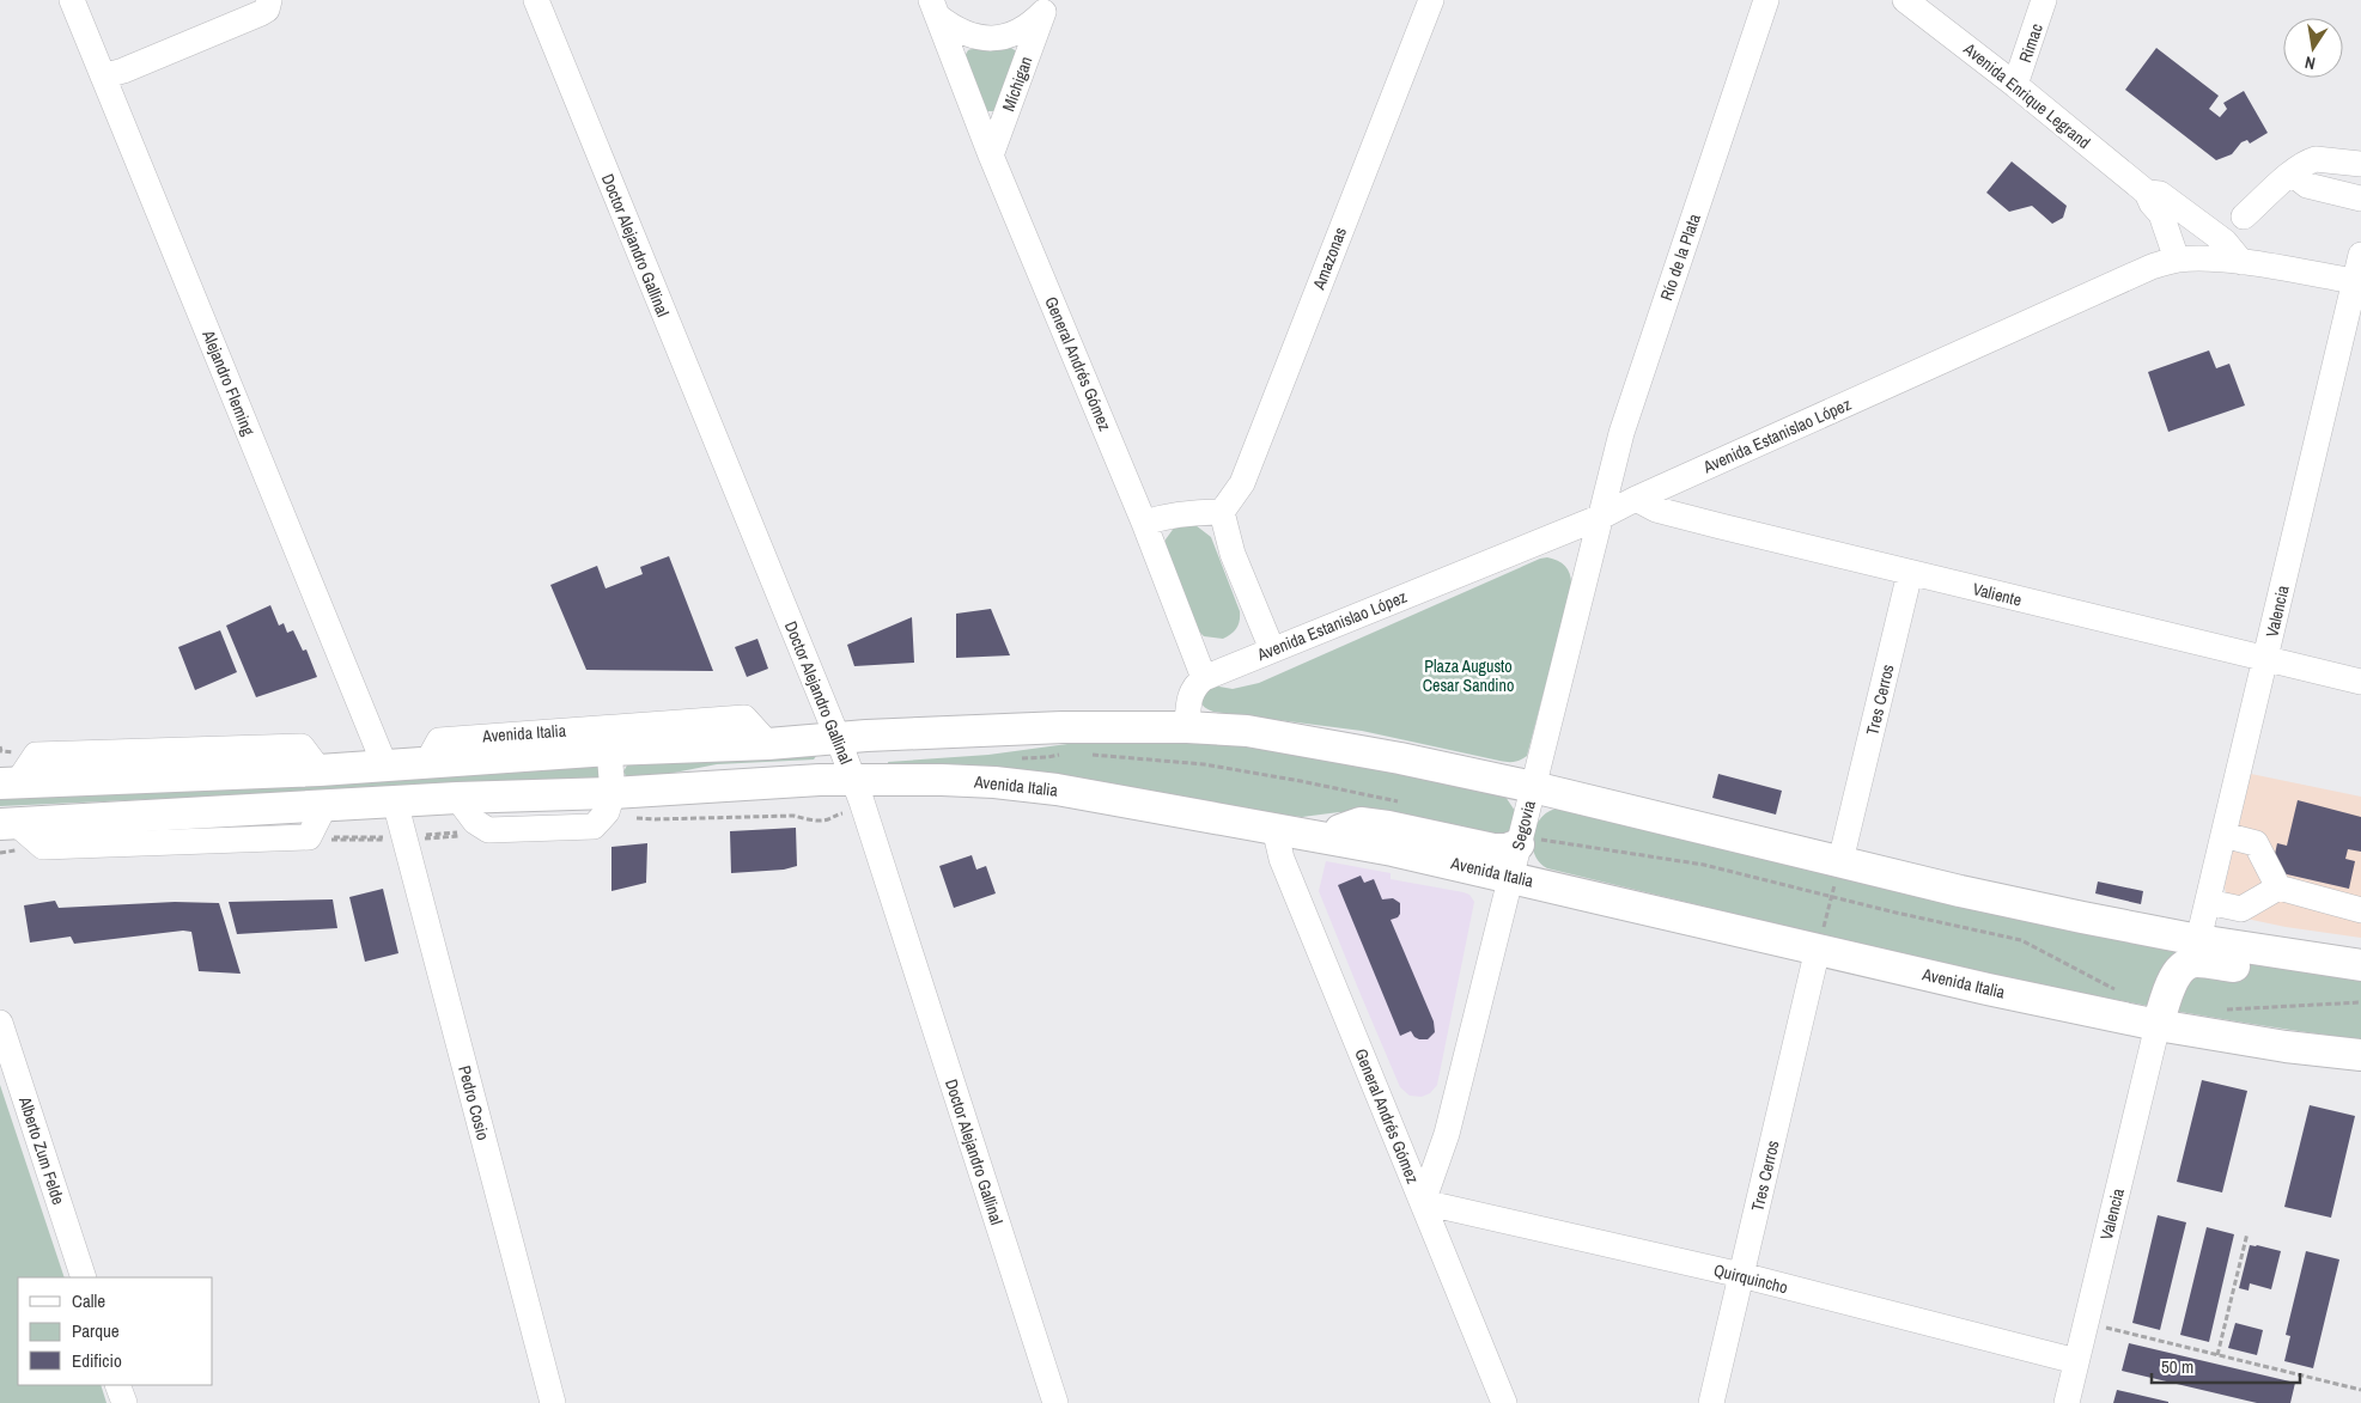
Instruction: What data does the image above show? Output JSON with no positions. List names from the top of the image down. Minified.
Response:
{"streets":{"main road":["Avenida Italia"],"street":["Rimac","Míchigan","Avenida Enrique Legrand","Doctor Alejandro Gallinal","Río de la Plata","Amazonas","General Andrés Gómez","Alejandro Fleming","Avenida Estanislao López","Valiente","Valencia","Tres Cerros","Segovia","Pedro Cosio","Alberto Zum Felde","Quirquincho"]},"crossings":[["Rimac","Avenida Enrique Legrand"],["Míchigan","General Andrés Gómez"],["Avenida Enrique Legrand","Avenida Estanislao López"],["Doctor Alejandro Gallinal","Avenida Italia"],["Río de la Plata","Avenida Estanislao López"],["Río de la Plata","Segovia"],["General Andrés Gómez","Avenida Estanislao López"],["General Andrés Gómez","Avenida Italia"],["General Andrés Gómez","Segovia"],["General Andrés Gómez","Quirquincho"],["Alejandro Fleming","Avenida Italia"],["Avenida Estanislao López","Valiente"],["Avenida Estanislao López","Valencia"],["Avenida Estanislao López","Segovia"],["Valiente","Valencia"],["Valiente","Tres Cerros"],["Valencia","Avenida Italia"],["Valencia","Quirquincho"],["Tres Cerros","Avenida Italia"],["Tres Cerros","Quirquincho"],["Avenida Italia","Segovia"],["Avenida Italia","Pedro Cosio"],["Segovia","Quirquincho"]],"parks":["Plaza Augusto Cesar Sandino"],"legend":["Calle","Parque","Edificio"],"scale_bar":"50 m","north":"bottom"}
